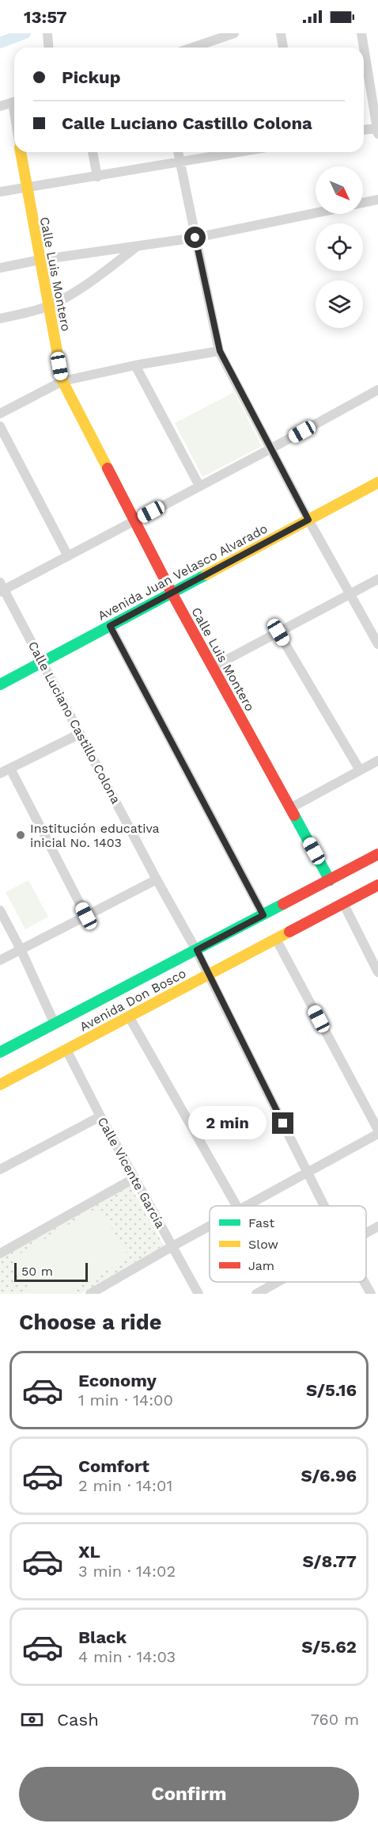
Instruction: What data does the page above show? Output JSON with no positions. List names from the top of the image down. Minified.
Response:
{"streets":{"street":["Calle Luis Montero","Avenida Juan Velasco Alvarado","Calle Luciano Castillo Colona","Avenida Don Bosco","Calle Vicente García"]},"crossings":[["Calle Luis Montero","Avenida Juan Velasco Alvarado"],["Calle Luis Montero","Avenida Don Bosco"],["Avenida Juan Velasco Alvarado","Calle Luciano Castillo Colona"],["Calle Luciano Castillo Colona","Avenida Don Bosco"],["Avenida Don Bosco","Calle Vicente García"]],"places":["Institución educativa inicial No. 1403"],"legend":["Fast","Slow","Jam"],"scale_bar":"50 m","north":"bottom right","page":{"status":"13:57","banner":["Pickup","Calle Luciano Castillo Colona"],"bubble":"2 min","scale":"50 m","heading":"Choose a ride","list":[{"name":"Economy","note":"1 min · 14:00","value":"S/5.16"},{"name":"Comfort","note":"2 min · 14:01","value":"S/6.96"},{"name":"XL","note":"3 min · 14:02","value":"S/8.77"},{"name":"Black","note":"4 min · 14:03","value":"S/5.62"}],"pay":["Cash","760 m"],"buttons":"Confirm"}}
